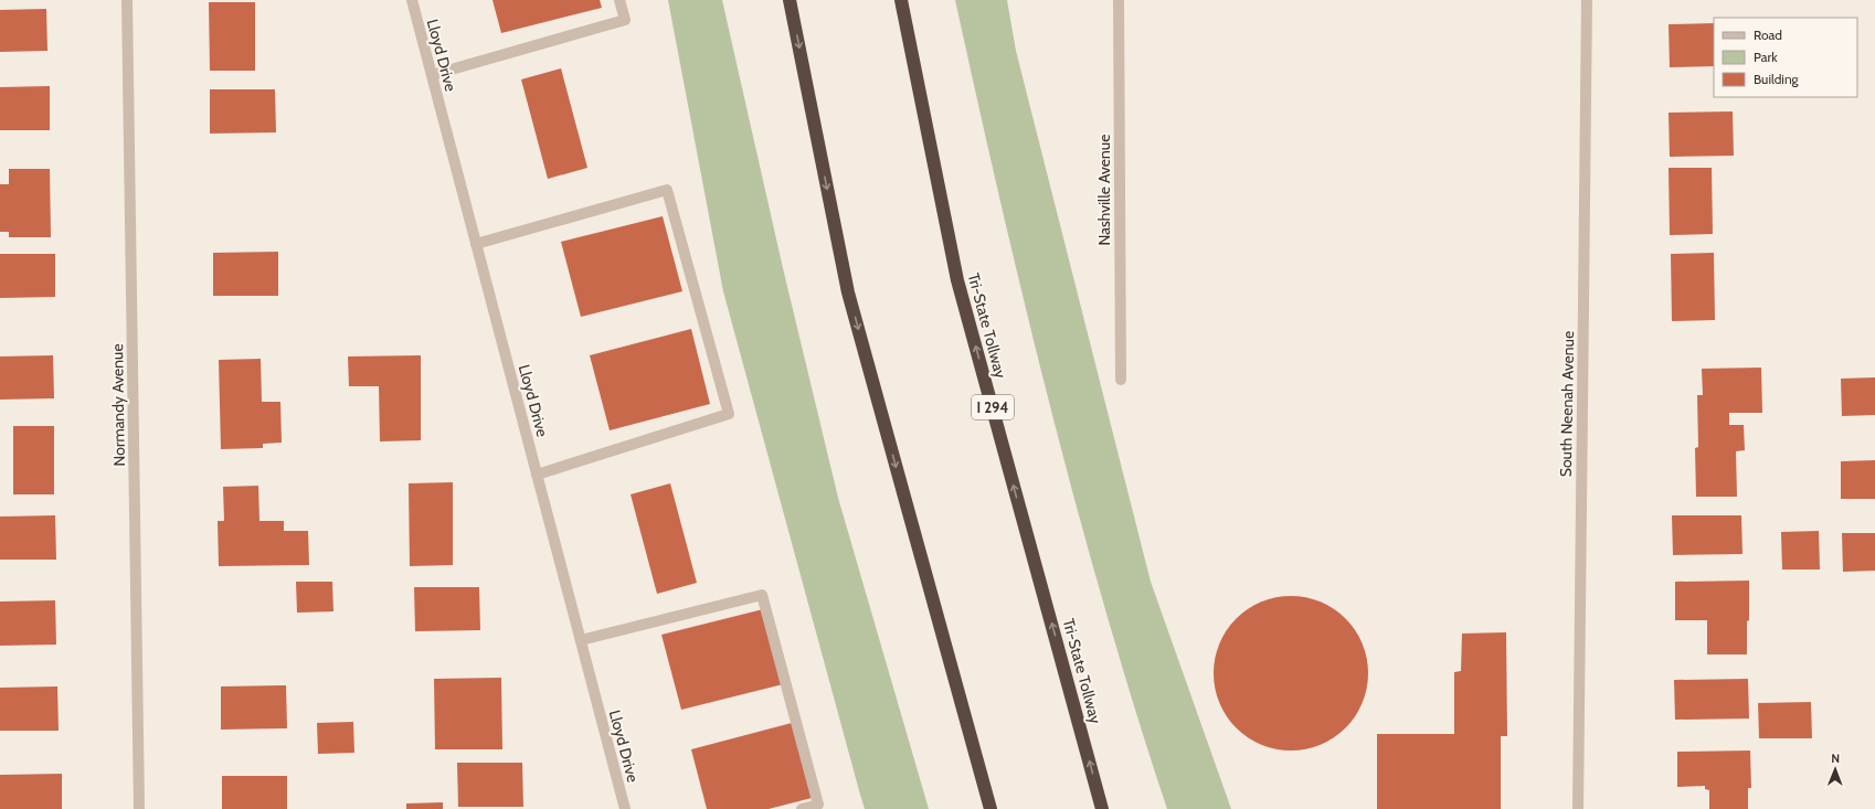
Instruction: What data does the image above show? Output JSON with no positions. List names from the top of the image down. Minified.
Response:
{"streets":{"highway":["Tri-State Tollway","I 294"],"street":["Lloyd Drive","Nashville Avenue","South Neenah Avenue","Normandy Avenue"]},"legend":["Road","Park","Building"],"north":"top"}
